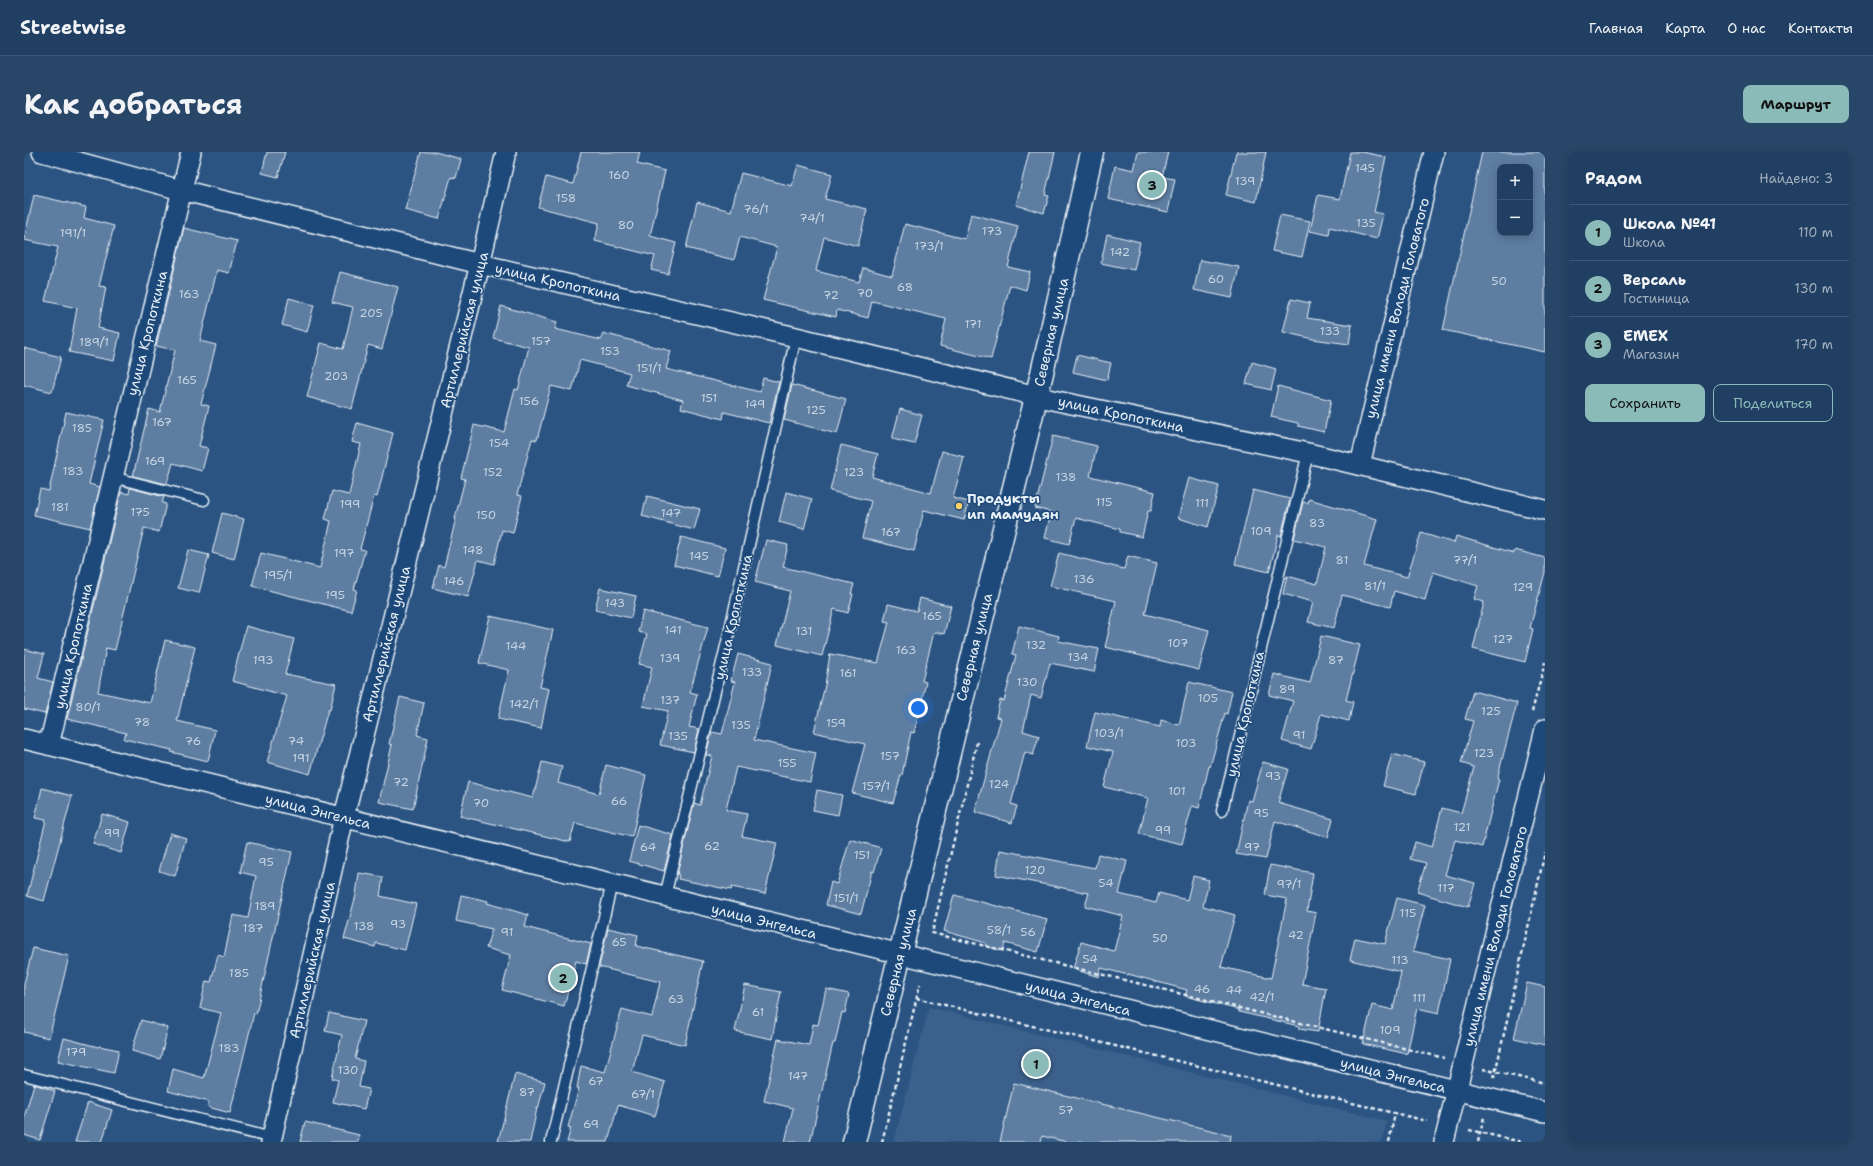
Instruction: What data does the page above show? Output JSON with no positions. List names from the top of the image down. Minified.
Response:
{"streets":{"main road":["Северная улица"],"street":["улица Кропоткина","улица имени Володи Головатого","Артиллерийская улица","улица Энгельса"]},"crossings":[["улица Кропоткина","улица имени Володи Головатого"],["улица Кропоткина","Артиллерийская улица"],["улица Кропоткина","Северная улица"],["улица Кропоткина","улица Энгельса"],["улица имени Володи Головатого","улица Энгельса"],["Артиллерийская улица","улица Энгельса"],["Северная улица","улица Энгельса"]],"places":["Продукты ип мамудян"],"house_numbers":["145","160","139","158","76/1","74/1","135","80","173","191/1","173/1","142","60","50","68","70","163","72","205","171","133","157","189/1","153","151/1","203","165","151","156","149","125","167","185","154","169","183","152","123","138","115","111","199","181","175","147","150","83","109","167","148","197","145","81","77/1","195/1","136","146","81/1","129","195","143","165","141","131","127","107","132","144","163","134","139","193","87","133","161","130","89","105","137","142/1","80/1","125","78","159","135","103/1","91","135","76","74","103","123","157","191","155","93","72","124","157/1","101","66","70","95","121","99","99","62","64","97","151","95","120","54","97/1","117","151/1","189","115","93","138","187","58/1","91","56","42","50","65","54","113","185","46","44","42/1","111","63","61","109","183","179","130","147","67","87","67/1","57","69"],"page":{"header":"Streetwise","nav":["Главная","Карта","О нас","Контакты"],"title":"Как добраться","buttons":["Маршрут",["Сохранить","Поделиться"]],"heading":["Рядом","Найдено: 3"],"map_buttons":["+","−"],"pins":["3","2","1"],"list":[{"mark":"1","name":"Школа №41","note":"Школа","value":"110 m"},{"mark":"2","name":"Версаль","note":"Гостиница","value":"130 m"},{"mark":"3","name":"EMEX","note":"Магазин","value":"170 m"}]}}
